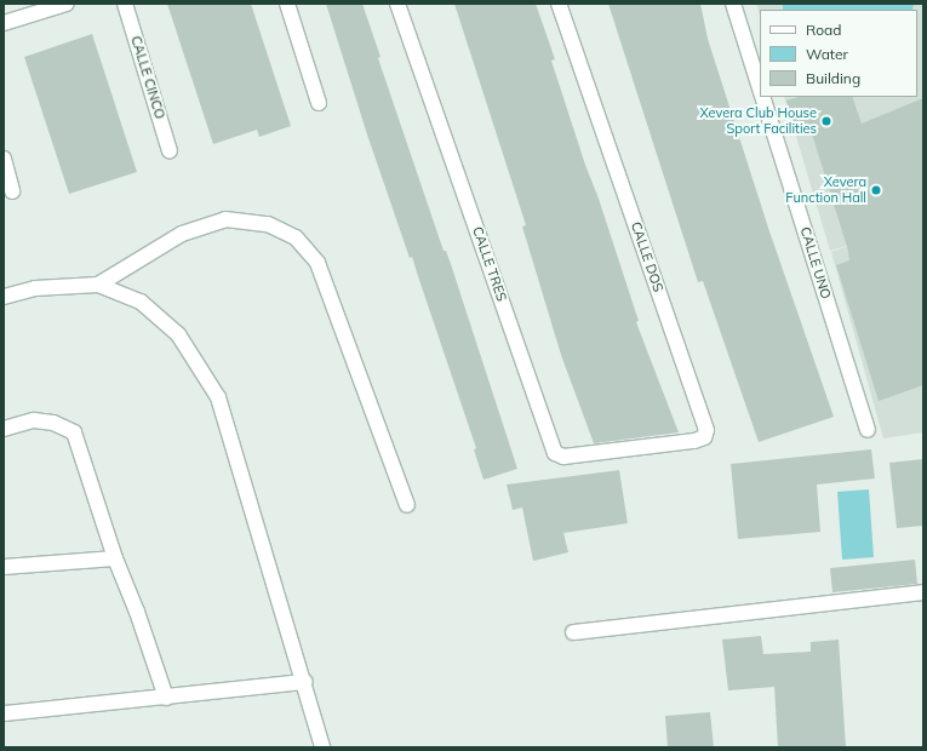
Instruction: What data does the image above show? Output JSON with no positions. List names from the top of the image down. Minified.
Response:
{"streets":{"street":["CALLE CINCO","CALLE DOS","CALLE UNO","CALLE TRES"]},"crossings":[["CALLE DOS","CALLE TRES"]],"places":["Xevera Club House Sport Facilities","Xevera Function Hall"],"legend":["Road","Water","Building"]}
